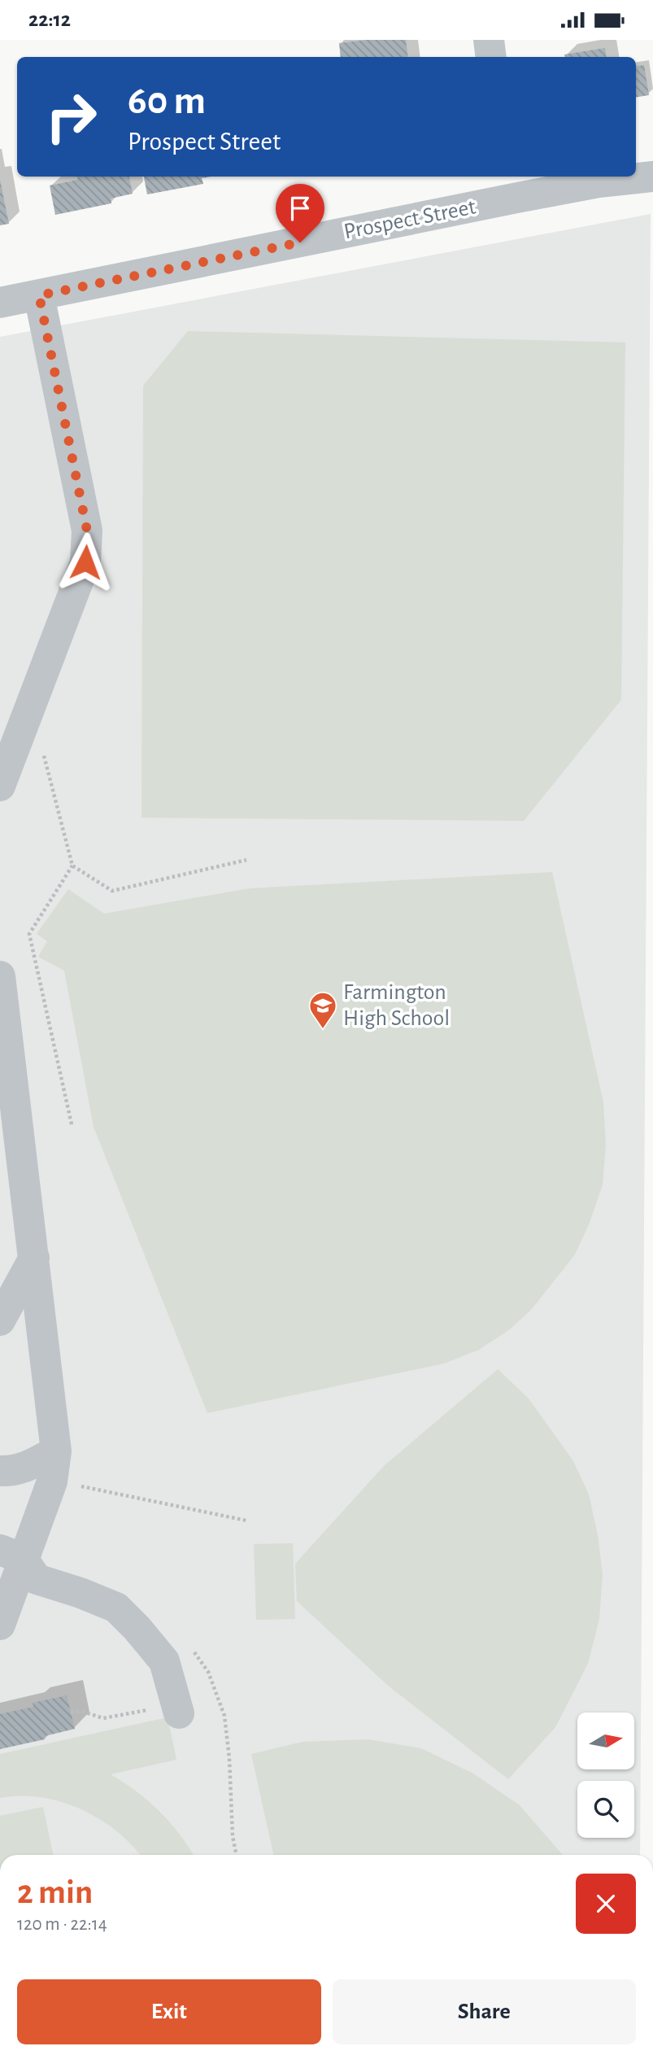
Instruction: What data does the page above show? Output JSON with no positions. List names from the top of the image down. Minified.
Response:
{"streets":{"street":["Prospect Street"]},"places":{"school or university":["Farmington High School"]},"north":"right","page":{"status":"22:12","turn":["60 m","Prospect Street"],"heading":["2 min","120 m · 22:14"],"buttons":["Exit","Share"]}}
